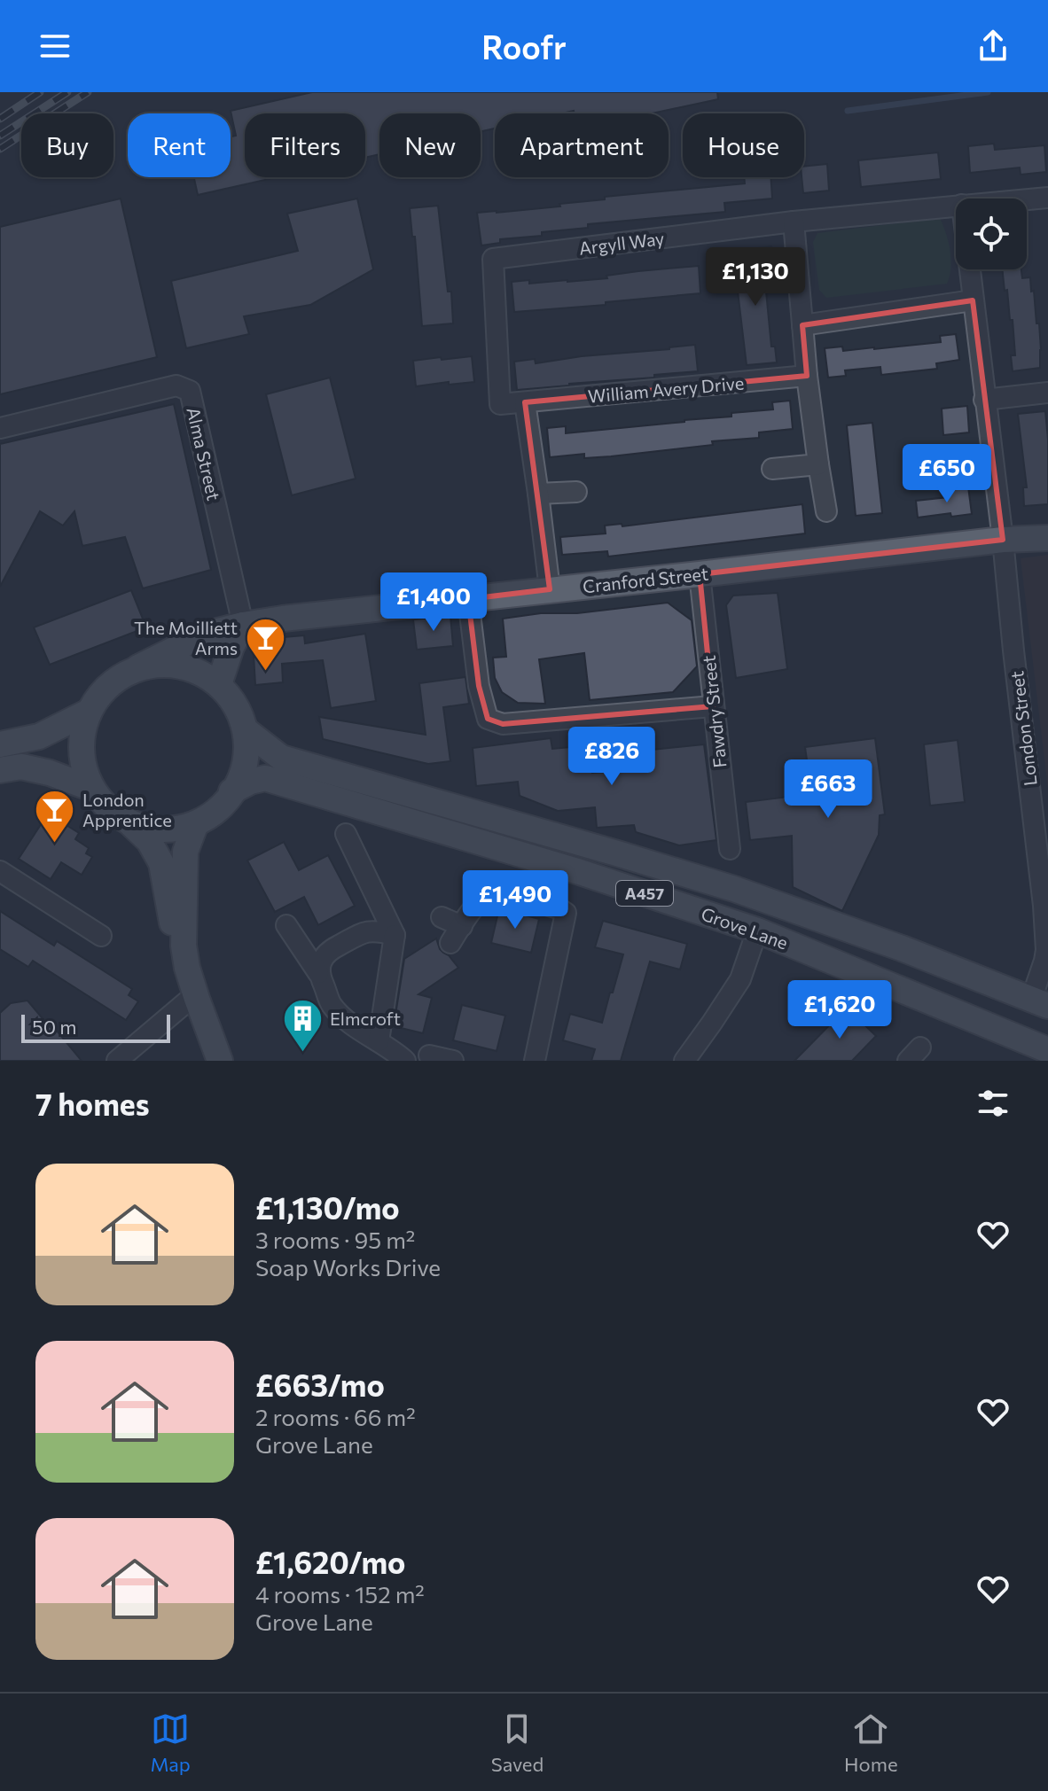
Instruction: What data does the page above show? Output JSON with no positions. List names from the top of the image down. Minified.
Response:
{"streets":{"main road":["Cranford Street","A457","Grove Lane"],"street":["Argyll Way","William Avery Drive","Alma Street","Fawdry Street","London Street"]},"crossings":[["Argyll Way","William Avery Drive"],["Alma Street","Cranford Street"],["Cranford Street","Fawdry Street"],["Cranford Street","London Street"],["Cranford Street","Grove Lane"],["London Street","Grove Lane"]],"places":{"bar":["The Moilliett Arms","London Apprentice"],"building":["Elmcroft"]},"scale_bar":"50 m","page":{"header":"Roofr","chip":["Buy","Rent","Filters","New","Apartment","House"],"price":["£1,130","£650","£1,400","£826","£663","£1,490","£1,620"],"scale":"50 m","heading":"7 homes","list":[{"name":"£1,130/mo","note":"3 rooms · 95 m² · Soap Works Drive"},{"name":"£663/mo","note":"2 rooms · 66 m² · Grove Lane"},{"name":"£1,620/mo","note":"4 rooms · 152 m² · Grove Lane"}],"tabs":["Map","Saved","Home"]}}
